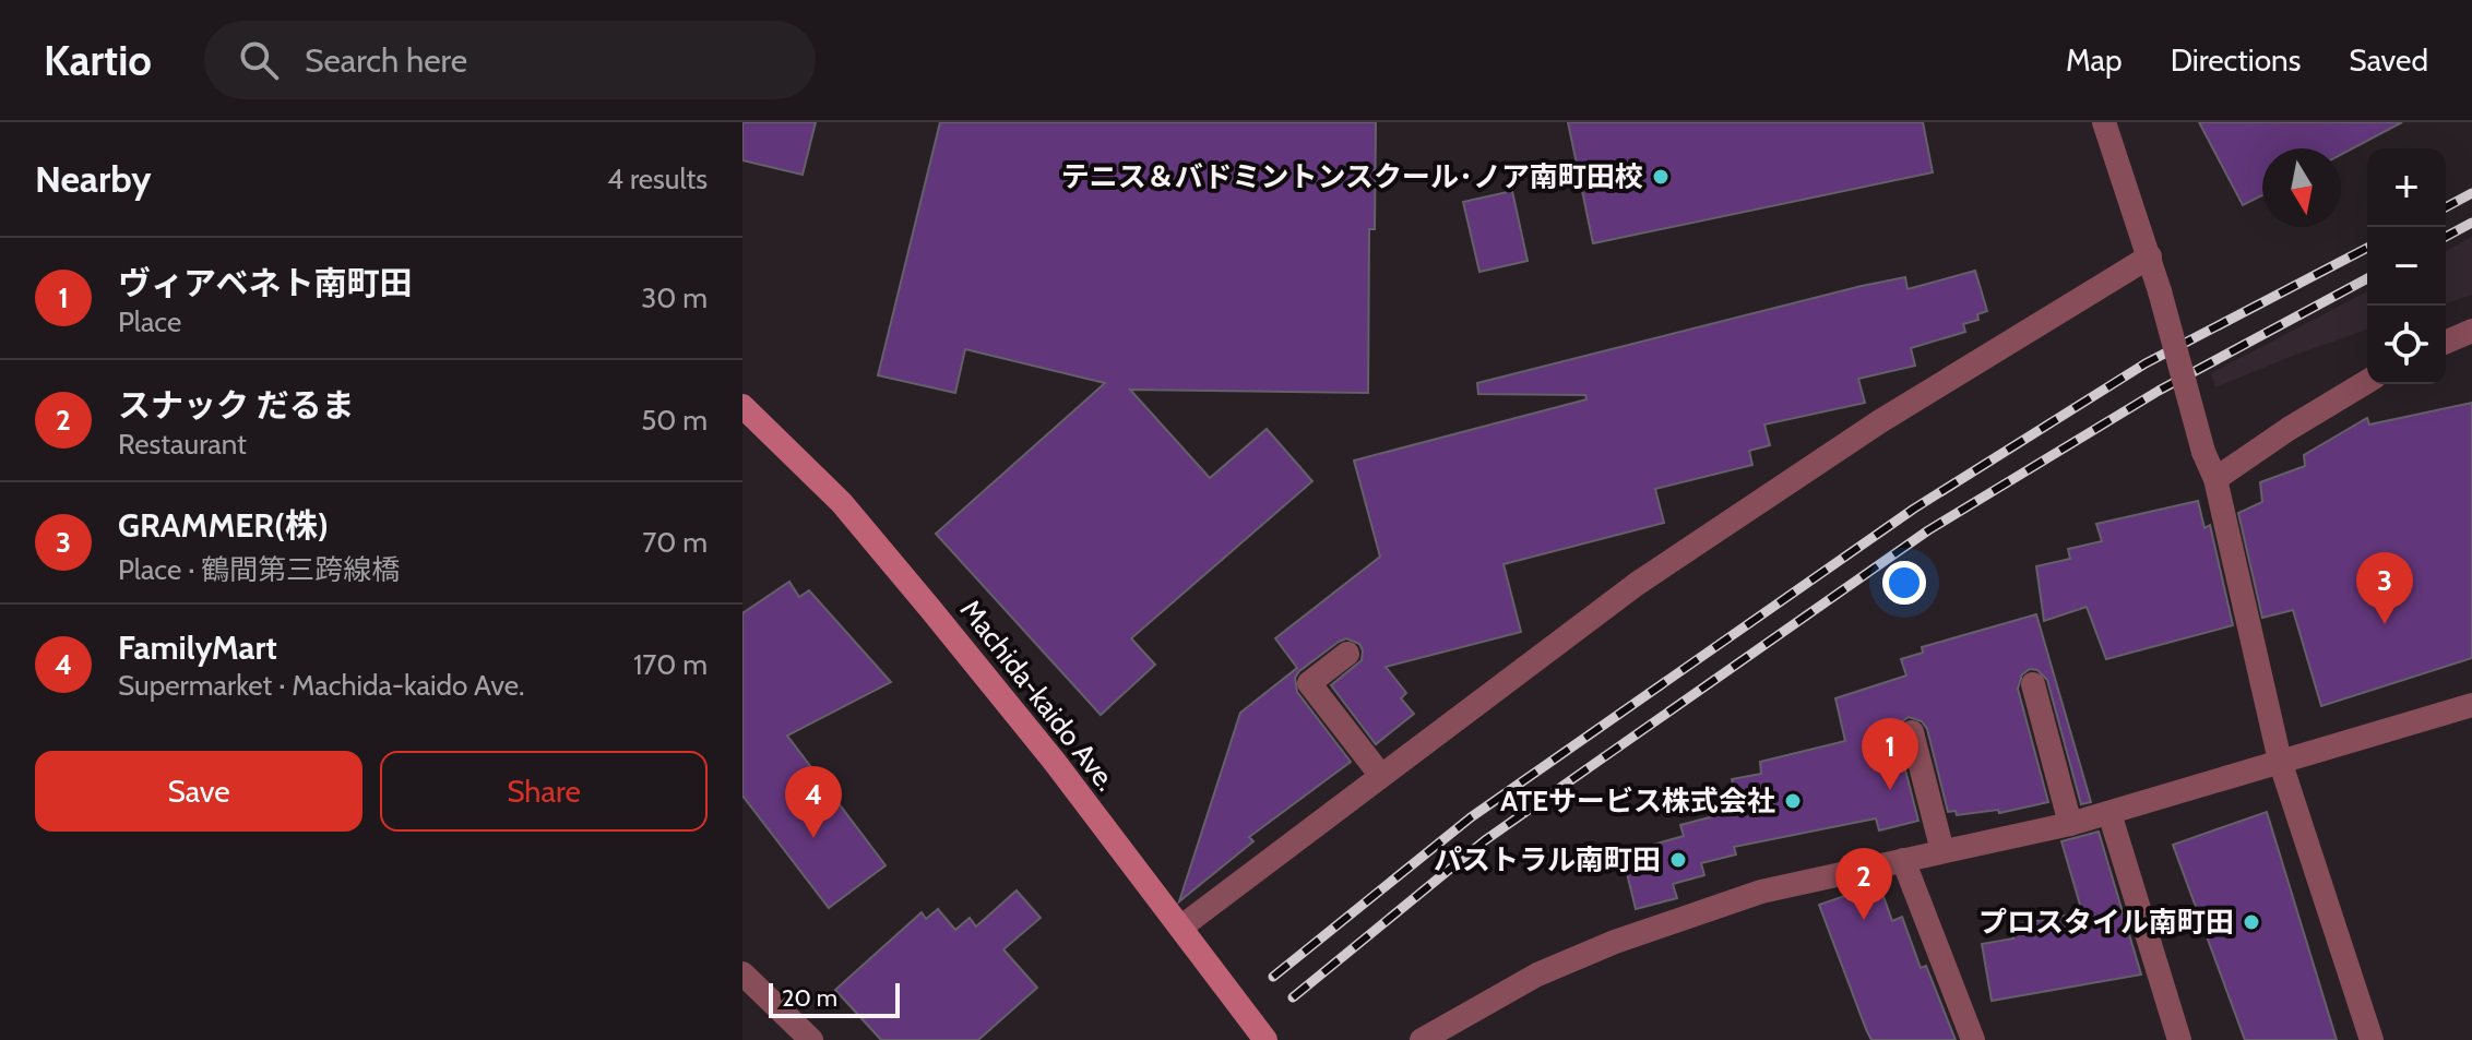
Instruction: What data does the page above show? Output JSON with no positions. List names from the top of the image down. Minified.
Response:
{"streets":{"main road":["Machida-kaido Ave."]},"places":["テニス＆バドミントンスクール･ノア南町田校","ATEサービス株式会社","パストラル南町田","プロスタイル南町田"],"scale_bar":"20 m","north":"bottom","page":{"header":"Kartio","search":"Search here","nav":["Map","Directions","Saved"],"heading":["Nearby","4 results"],"map_buttons":["+","−"],"list":[{"mark":"1","name":"ヴィアベネト南町田","note":"Place","value":"30 m"},{"mark":"2","name":"スナック だるま","note":"Restaurant","value":"50 m"},{"mark":"3","name":"GRAMMER(株)","note":"Place · 鶴間第三跨線橋","value":"70 m"},{"mark":"4","name":"FamilyMart","note":"Supermarket · Machida-kaido Ave.","value":"170 m"}],"pins":["3","1","4","2"],"buttons":["Save","Share"],"scale":"20 m"}}
